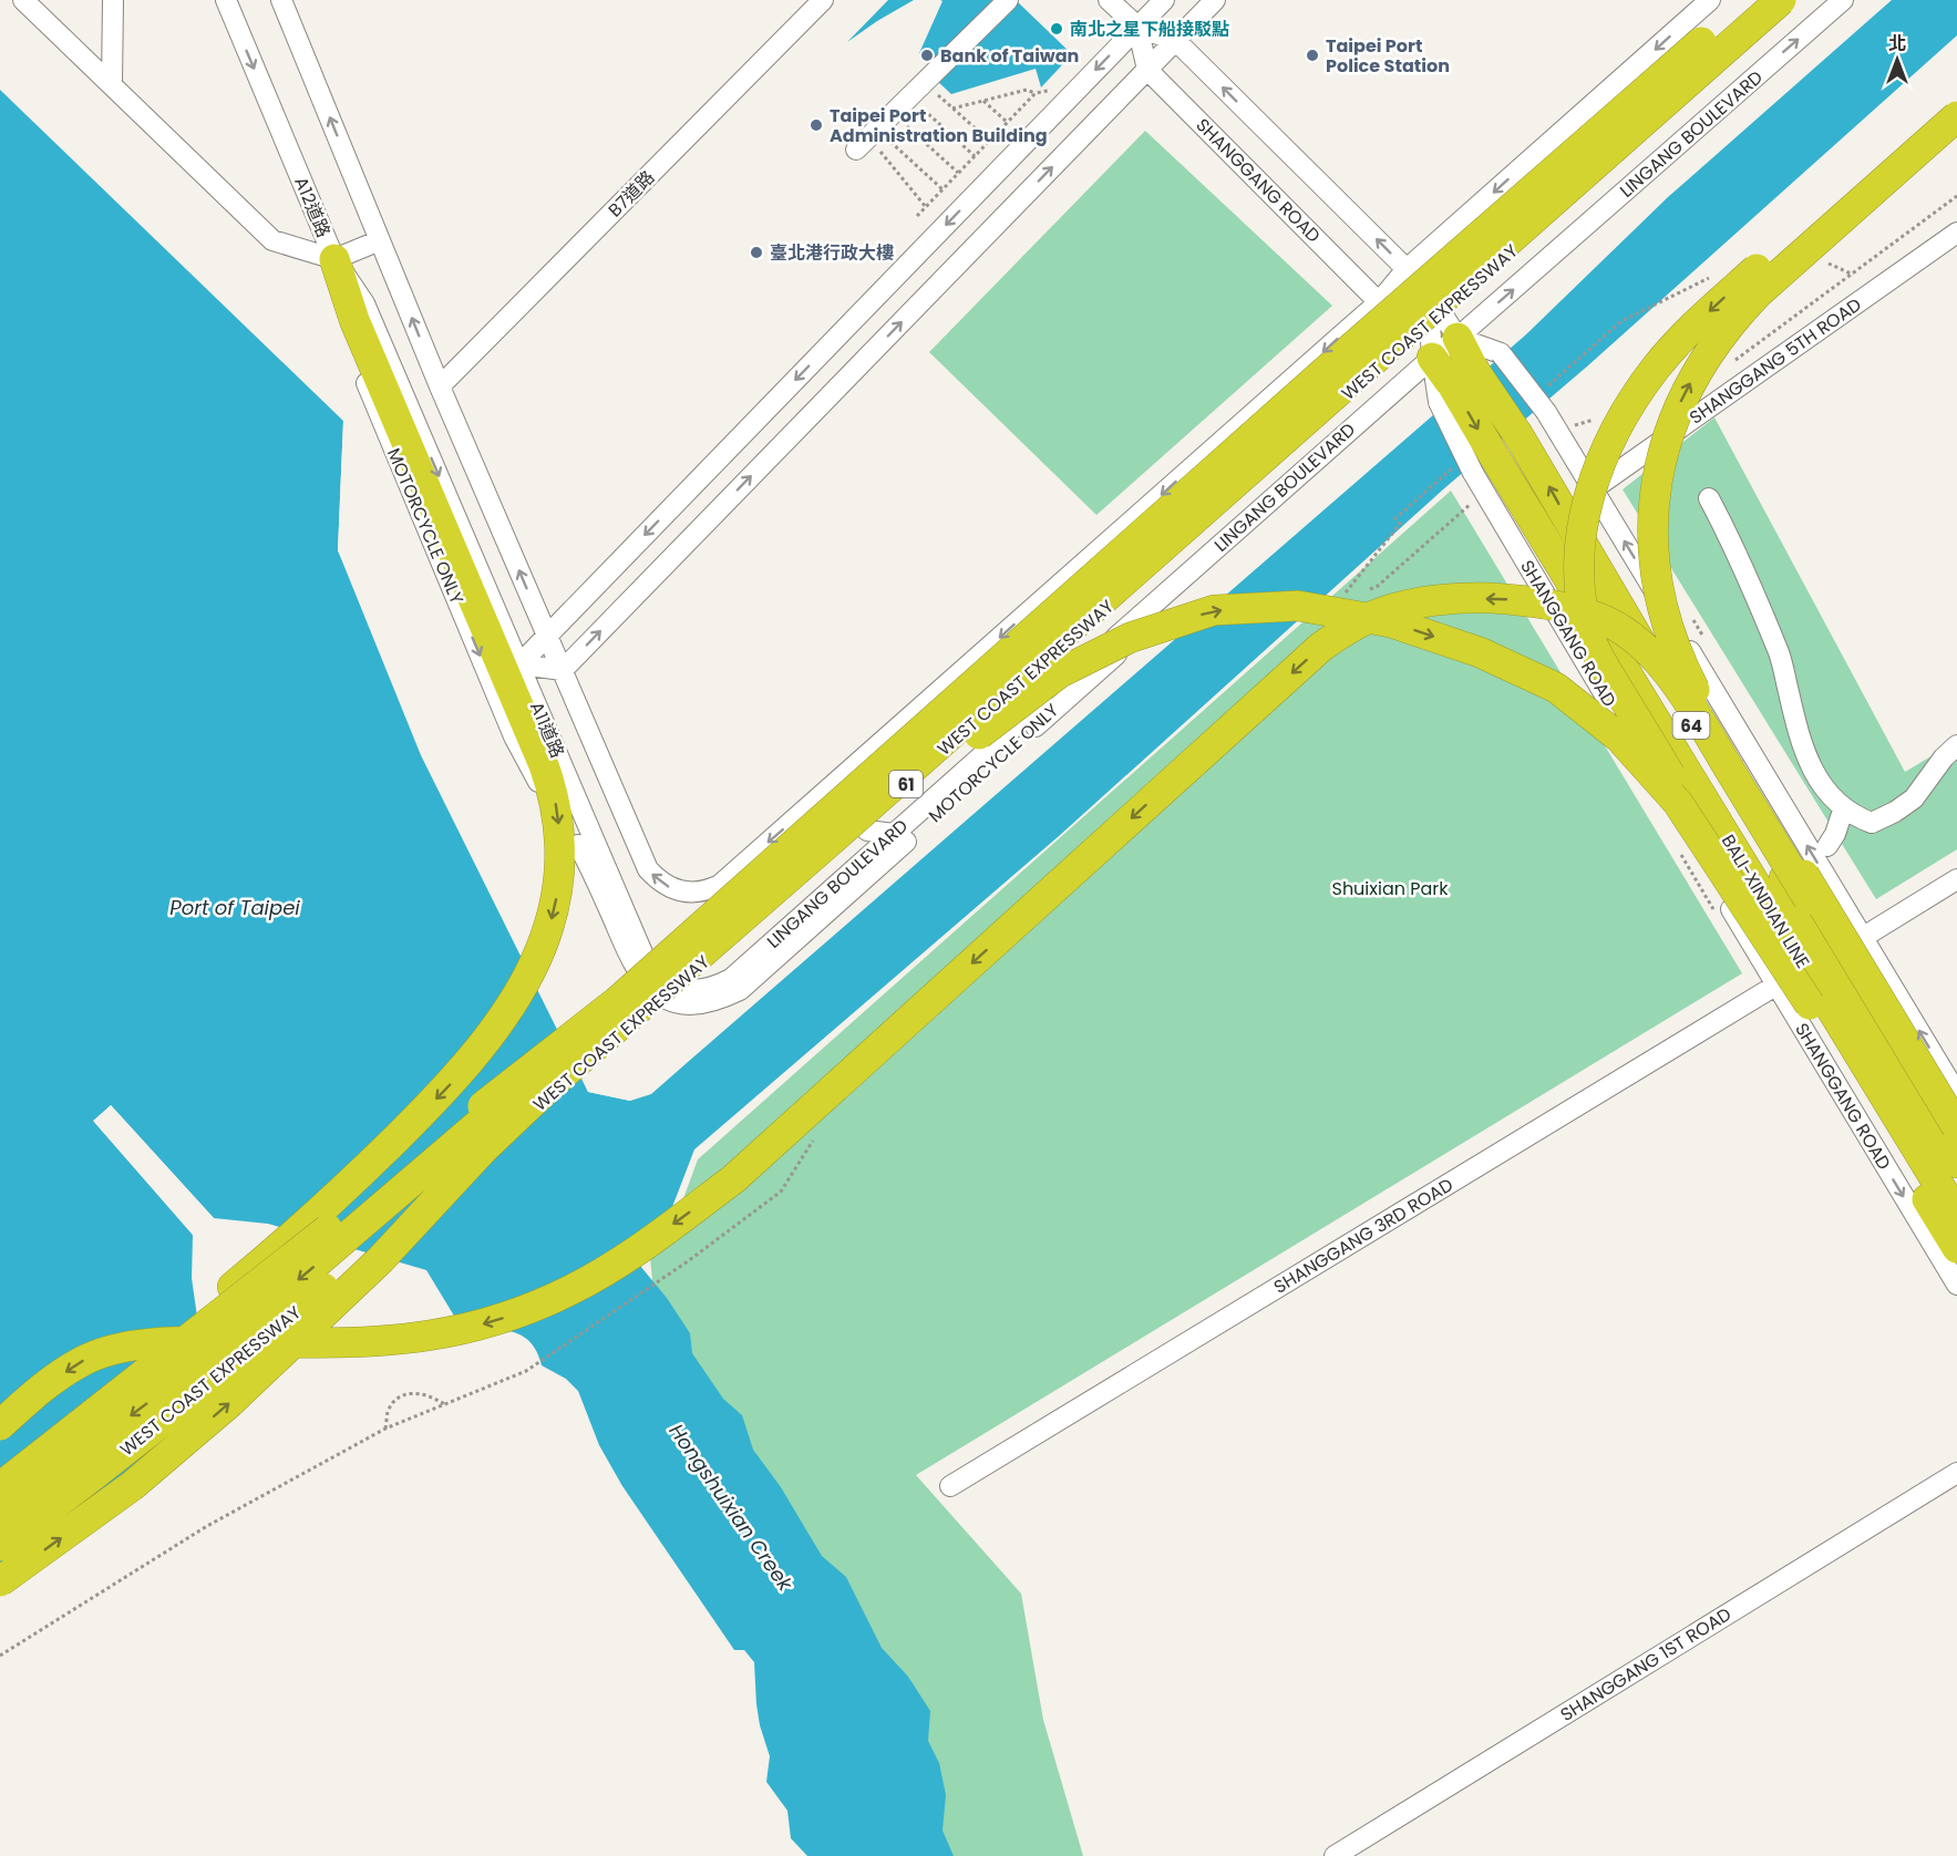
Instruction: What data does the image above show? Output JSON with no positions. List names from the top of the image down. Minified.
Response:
{"streets":{"highway":["WEST COAST EXPRESSWAY","64","61","BALI-XINDIAN LINE"],"street":["LINGANG BOULEVARD","SHANGGANG ROAD","B7道路","A12道路","SHANGGANG 5TH ROAD","MOTORCYCLE ONLY","A11道路","SHANGGANG 3RD ROAD","SHANGGANG 1ST ROAD"]},"crossings":[["LINGANG BOULEVARD","SHANGGANG ROAD"],["LINGANG BOULEVARD","MOTORCYCLE ONLY"],["LINGANG BOULEVARD","A11道路"],["SHANGGANG ROAD","MOTORCYCLE ONLY"],["SHANGGANG ROAD","SHANGGANG 3RD ROAD"],["B7道路","A11道路"],["A12道路","MOTORCYCLE ONLY"],["A12道路","A11道路"]],"water":["Port of Taipei","Hongshuixian Creek"],"parks":["Shuixian Park"],"places":["南北之星下船接駁點","Bank of Taiwan","Taipei Port Police Station","Taipei Port Administration Building","臺北港行政大樓"],"north":"top"}
